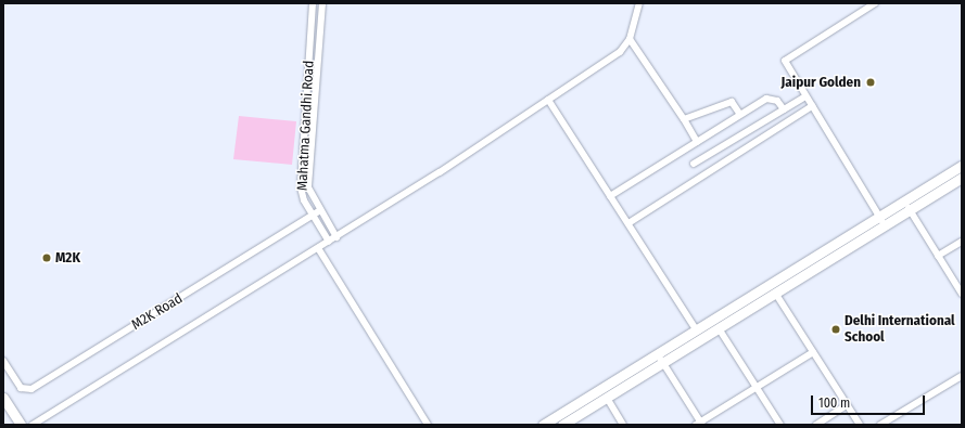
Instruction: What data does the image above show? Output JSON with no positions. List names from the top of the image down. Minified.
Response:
{"streets":{"street":["Mahatma Gandhi Road","M2K Road"]},"crossings":[["Mahatma Gandhi Road","M2K Road"]],"places":["Jaipur Golden","M2K","Delhi International School"],"scale_bar":"100 m"}
